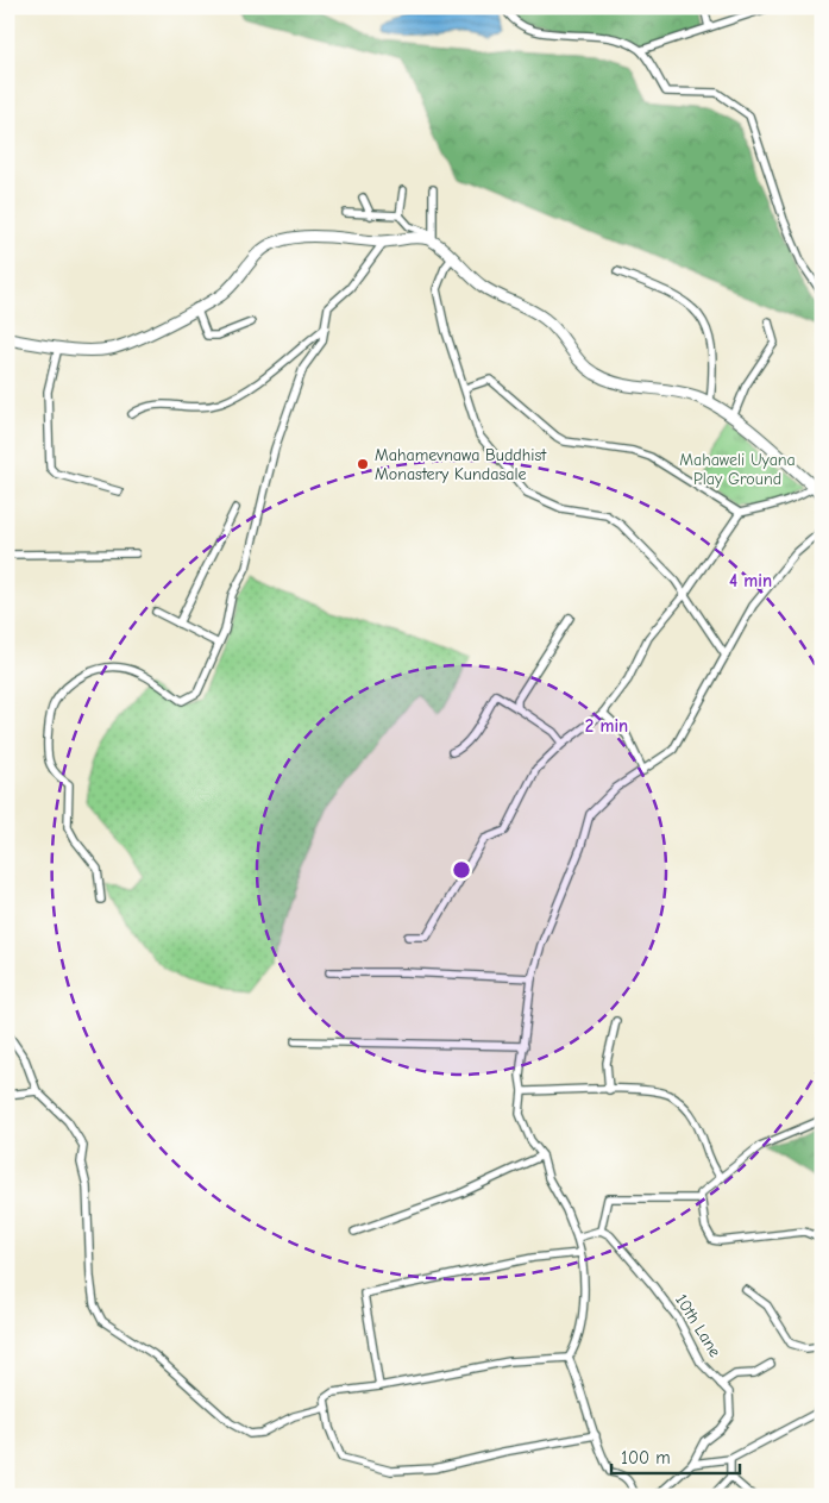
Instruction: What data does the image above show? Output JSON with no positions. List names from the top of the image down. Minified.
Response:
{"streets":{"street":["10th Lane"]},"parks":["Mahaweli Uyana Play Ground"],"places":["Mahamevnawa Buddhist Monastery Kundasale"],"scale_bar":"100 m","rings":["4 min","2 min"]}
